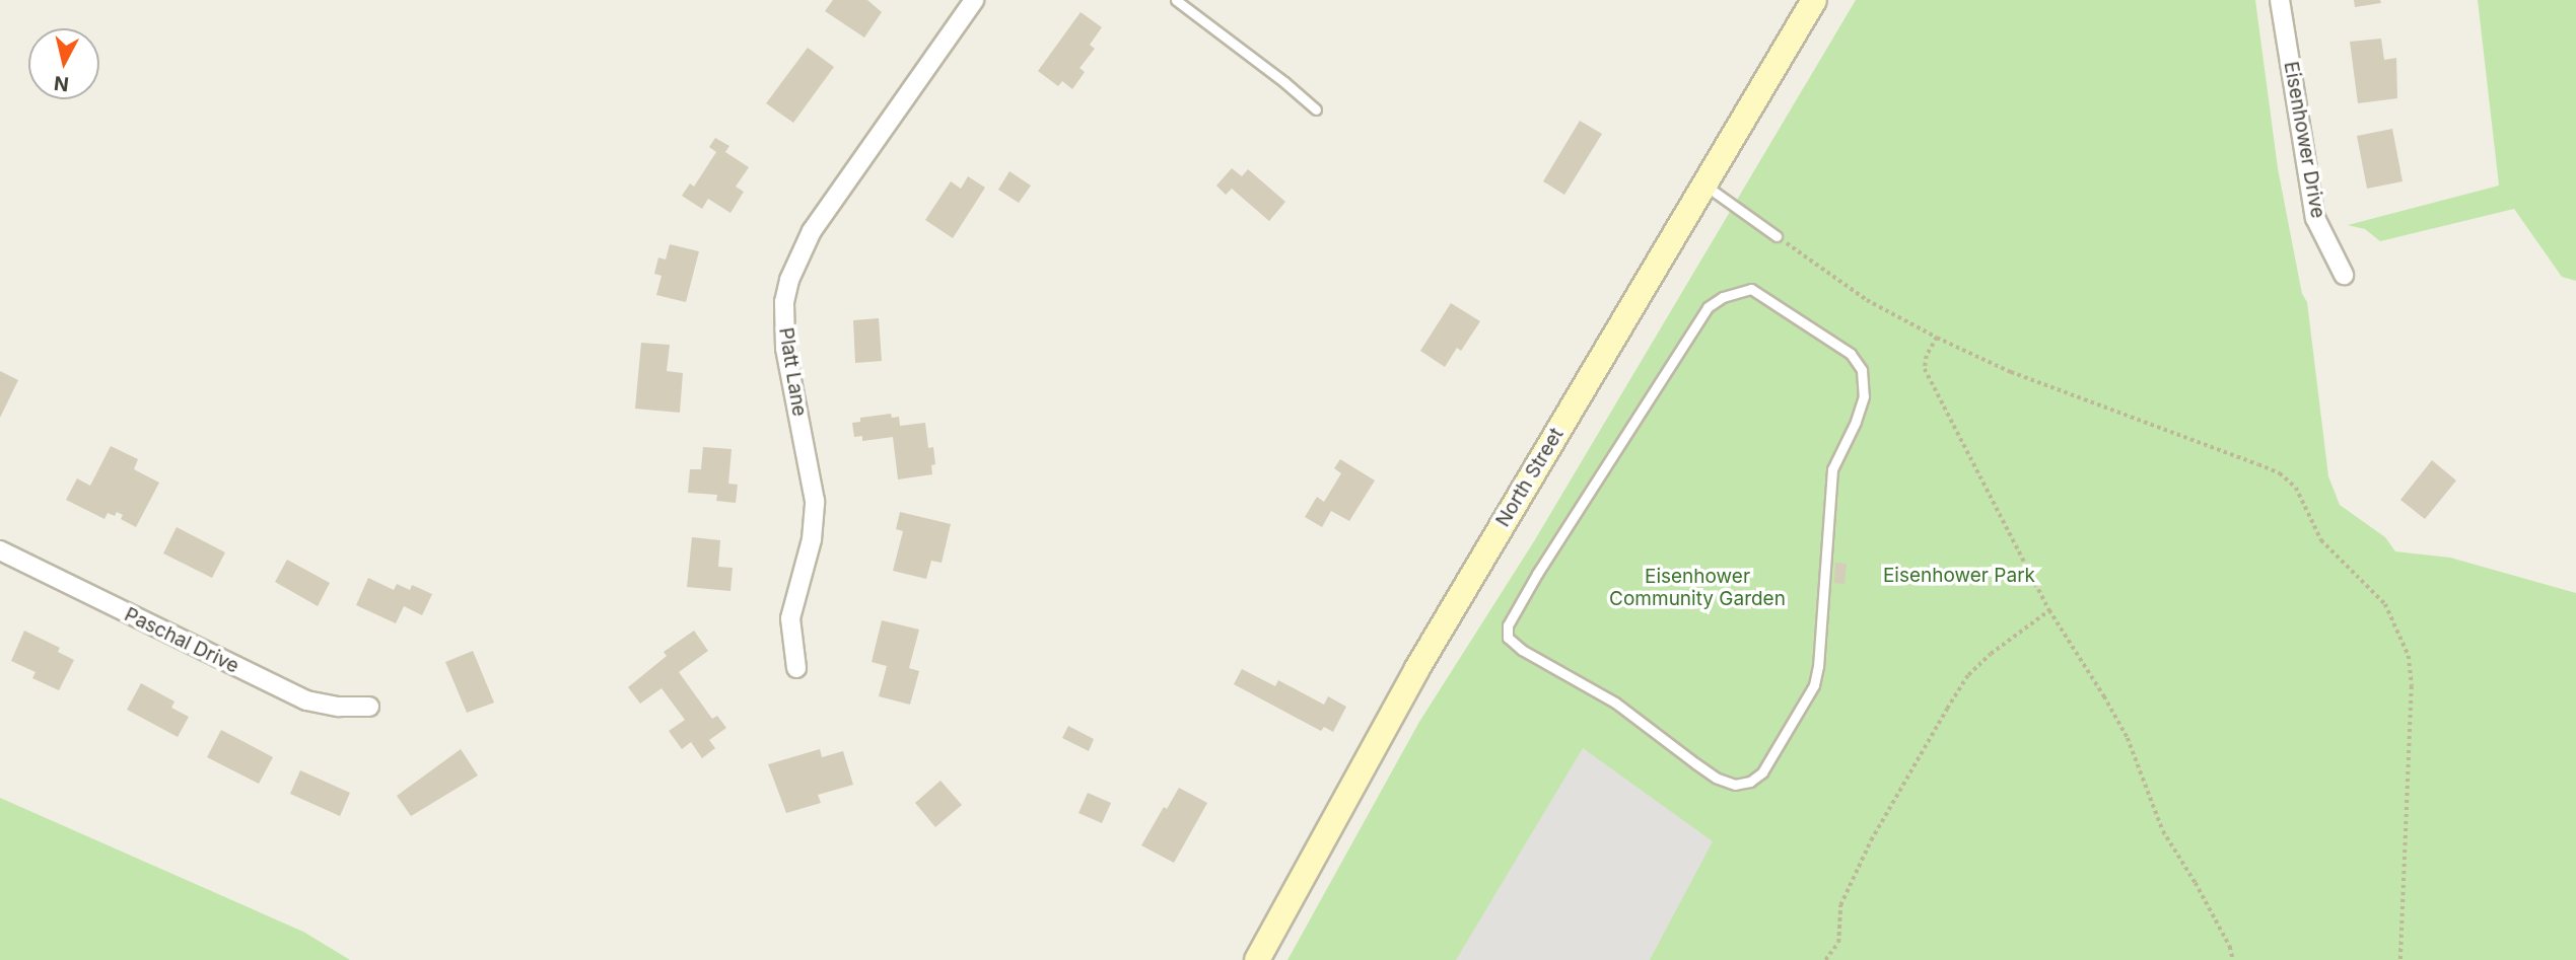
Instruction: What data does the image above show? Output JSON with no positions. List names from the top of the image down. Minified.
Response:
{"streets":{"main road":["North Street"],"street":["Eisenhower Drive","Platt Lane","Paschal Drive"]},"parks":["Eisenhower Park","Eisenhower Community Garden"],"north":"bottom"}
